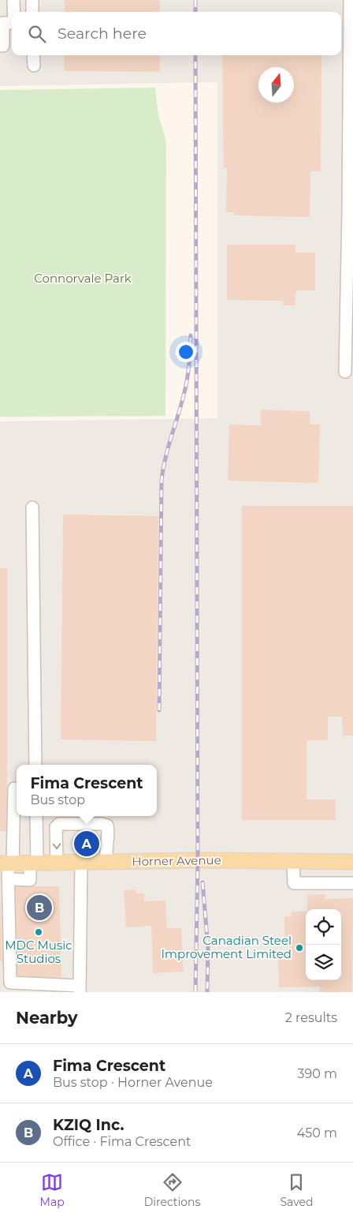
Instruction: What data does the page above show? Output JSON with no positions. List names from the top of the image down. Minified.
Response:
{"streets":{"main road":["Horner Avenue"]},"parks":["Connorvale Park"],"places":["MDC Music Studios","Canadian Steel Improvement Limited"],"north":"top","page":{"search":"Search here","popup":["Fima Crescent","Bus stop"],"pins":["A","B"],"heading":["Nearby","2 results"],"list":[{"mark":"A","name":"Fima Crescent","note":"Bus stop · Horner Avenue","value":"390 m"},{"mark":"B","name":"KZIQ Inc.","note":"Office · Fima Crescent","value":"450 m"}],"nav":["Map","Directions","Saved"]}}
